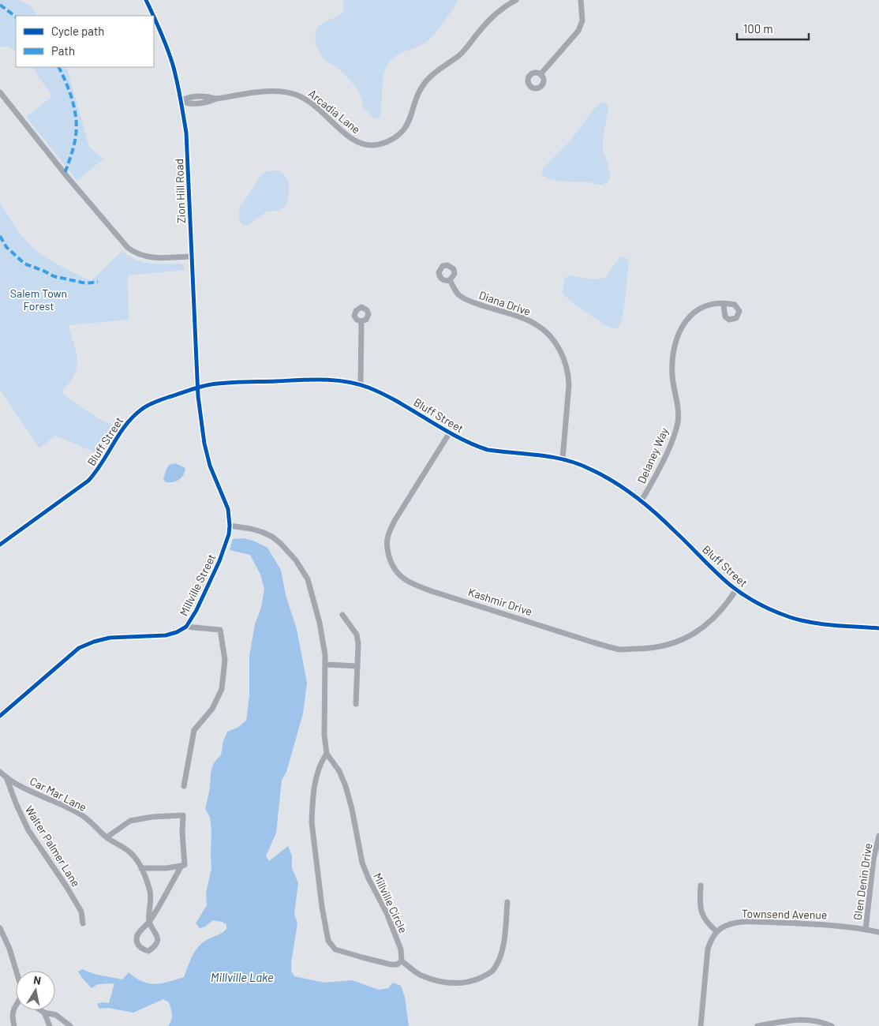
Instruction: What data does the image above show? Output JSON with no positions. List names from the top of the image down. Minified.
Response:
{"streets":{"street":["Arcadia Lane","Zion Hill Road","Diana Drive","Bluff Street","Delaney Way","Millville Street","Kashmir Drive","Car Mar Lane","Walter Palmer Lane","Glen Denin Drive","Millville Circle","Townsend Avenue"]},"crossings":[["Arcadia Lane","Zion Hill Road"],["Zion Hill Road","Bluff Street"],["Zion Hill Road","Millville Street"],["Diana Drive","Bluff Street"],["Bluff Street","Delaney Way"],["Bluff Street","Millville Street"],["Bluff Street","Kashmir Drive"],["Millville Street","Millville Circle"],["Car Mar Lane","Walter Palmer Lane"],["Glen Denin Drive","Townsend Avenue"]],"water":["Millville Lake"],"parks":["Salem Town Forest"],"legend":["Cycle path","Path"],"scale_bar":"100 m","north":"top"}
